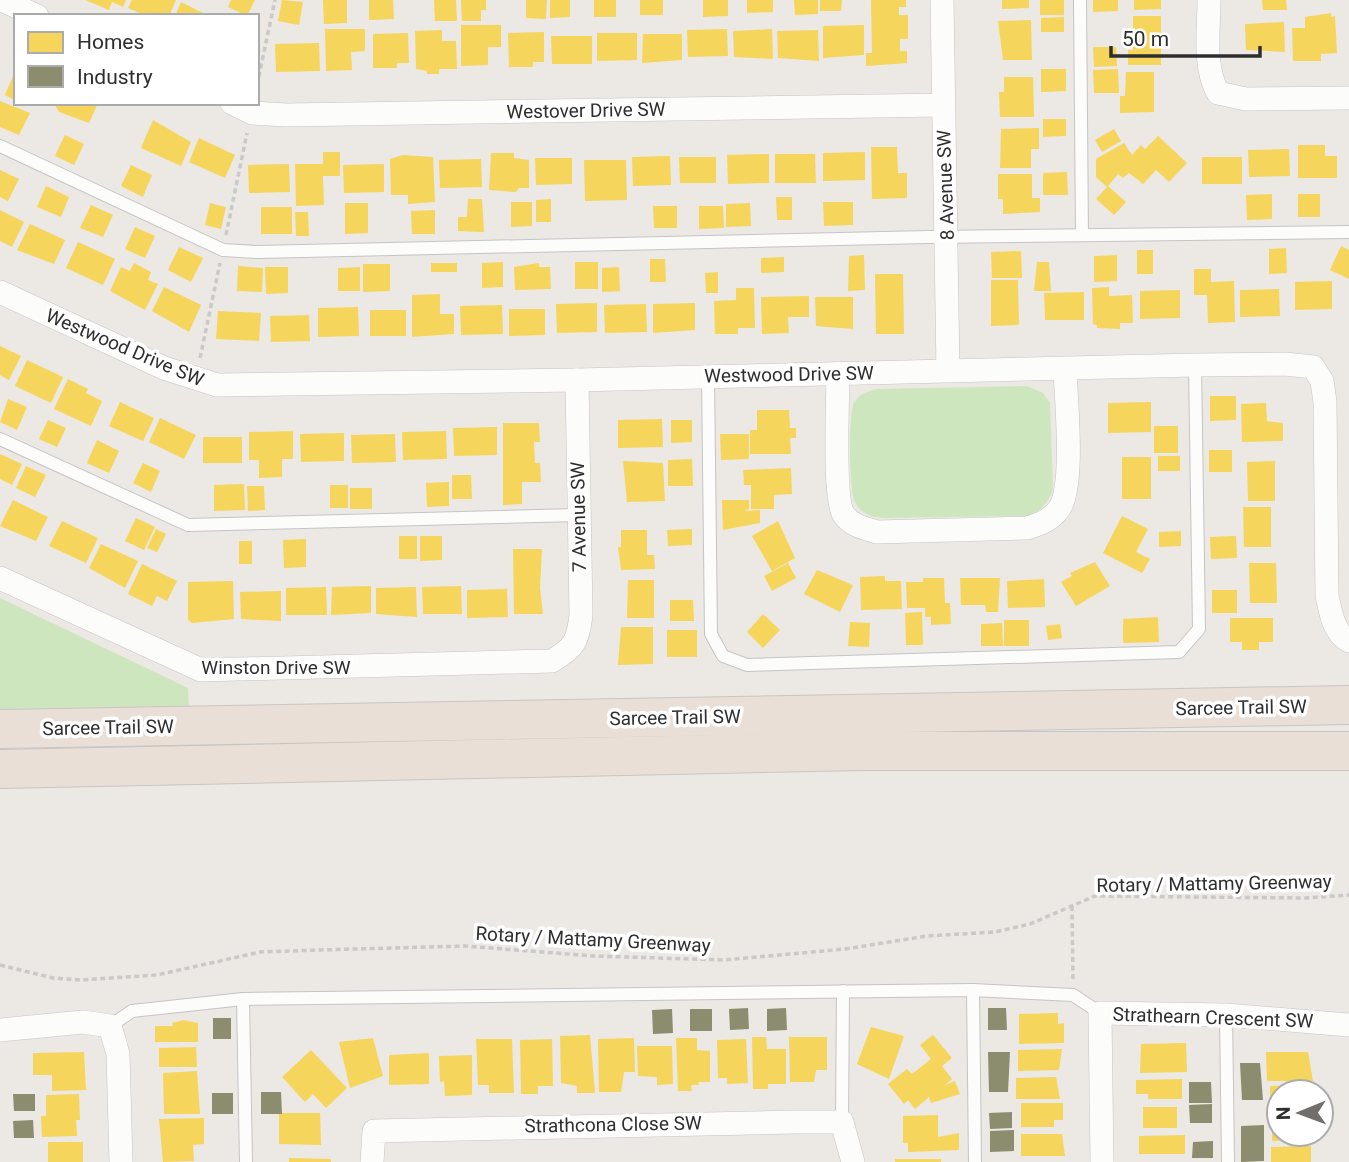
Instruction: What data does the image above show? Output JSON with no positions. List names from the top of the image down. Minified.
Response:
{"streets":{"highway":["Sarcee Trail SW"],"street":["Westover Drive SW","8 Avenue SW","Westwood Drive SW","7 Avenue SW","Winston Drive SW","Strathearn Crescent SW","Strathcona Close SW"],"path":["Rotary / Mattamy Greenway"]},"crossings":[["Westover Drive SW","8 Avenue SW"],["8 Avenue SW","Westwood Drive SW"],["Westwood Drive SW","7 Avenue SW"],["7 Avenue SW","Winston Drive SW"]],"legend":["Homes","Industry"],"scale_bar":"50 m","north":"left"}
